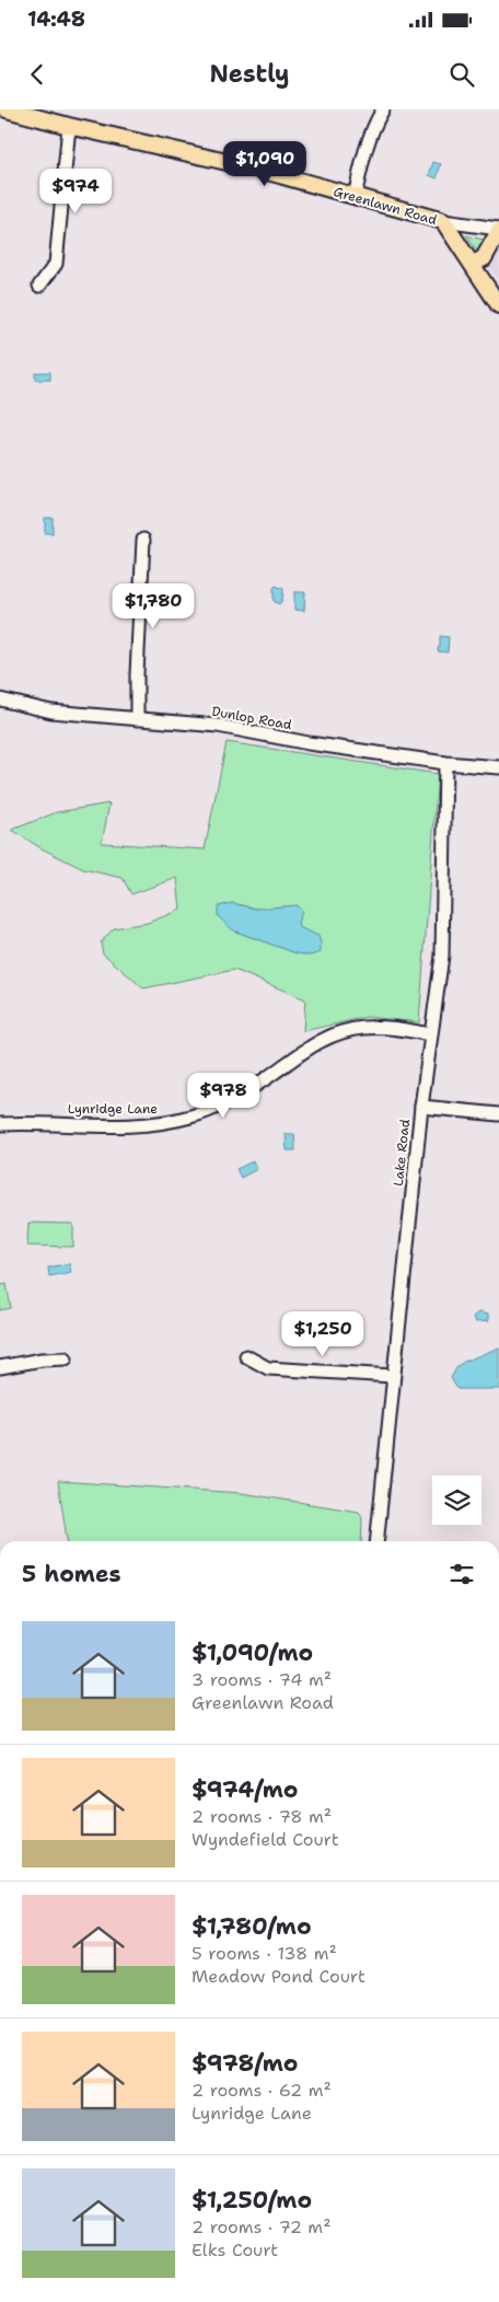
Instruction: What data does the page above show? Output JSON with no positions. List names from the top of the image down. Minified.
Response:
{"streets":{"main road":["Greenlawn Road"],"street":["Dunlop Road","Lynridge Lane","Lake Road"]},"crossings":[["Dunlop Road","Lake Road"],["Lynridge Lane","Lake Road"]],"page":{"status":"14:48","header":"Nestly","price":["$1,090","$974","$1,780","$978","$1,250"],"heading":"5 homes","list":[{"name":"$1,090/mo","note":"3 rooms · 74 m² · Greenlawn Road"},{"name":"$974/mo","note":"2 rooms · 78 m² · Wyndefield Court"},{"name":"$1,780/mo","note":"5 rooms · 138 m² · Meadow Pond Court"},{"name":"$978/mo","note":"2 rooms · 62 m² · Lynridge Lane"},{"name":"$1,250/mo","note":"2 rooms · 72 m² · Elks Court"}]}}
